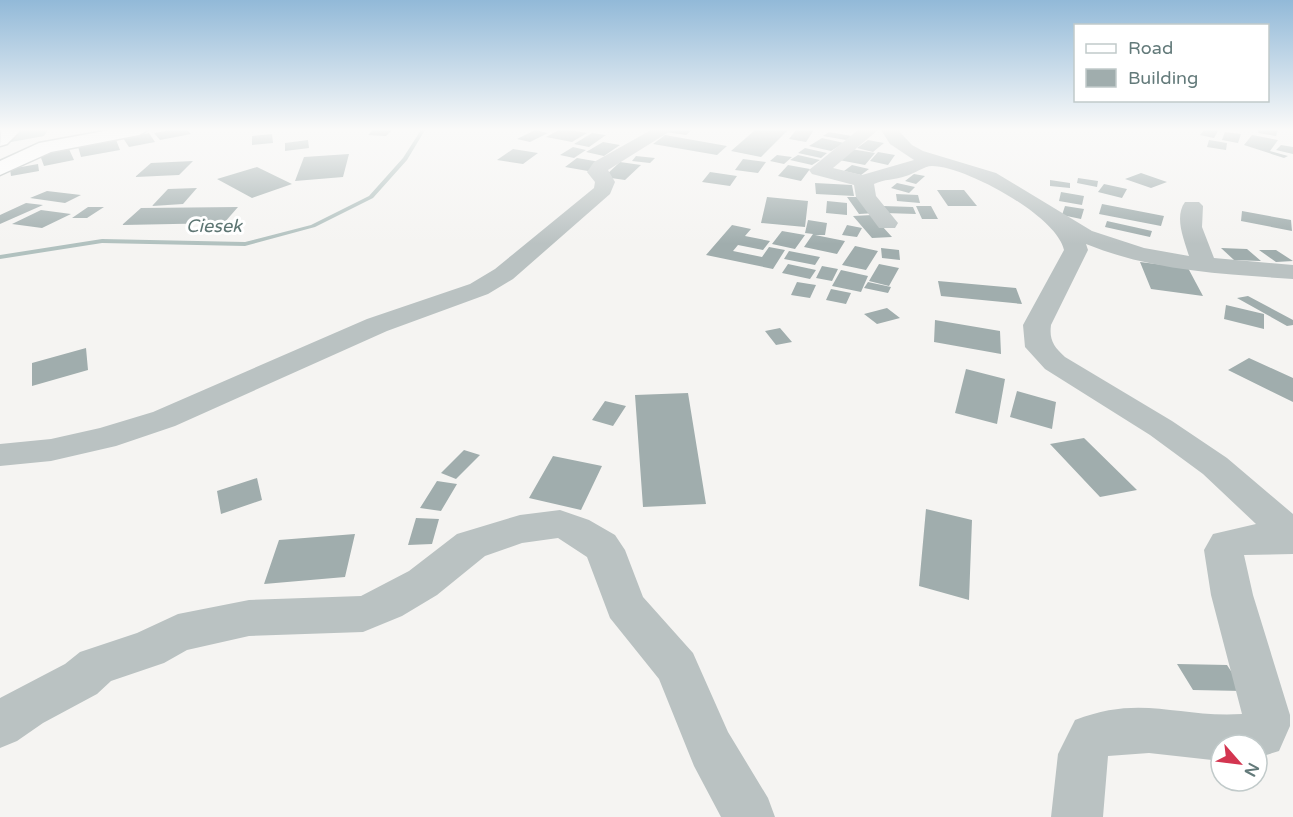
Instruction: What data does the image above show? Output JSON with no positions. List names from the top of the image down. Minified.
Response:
{"water":["Ciesek"],"legend":["Road","Building"],"north":"bottom right"}
